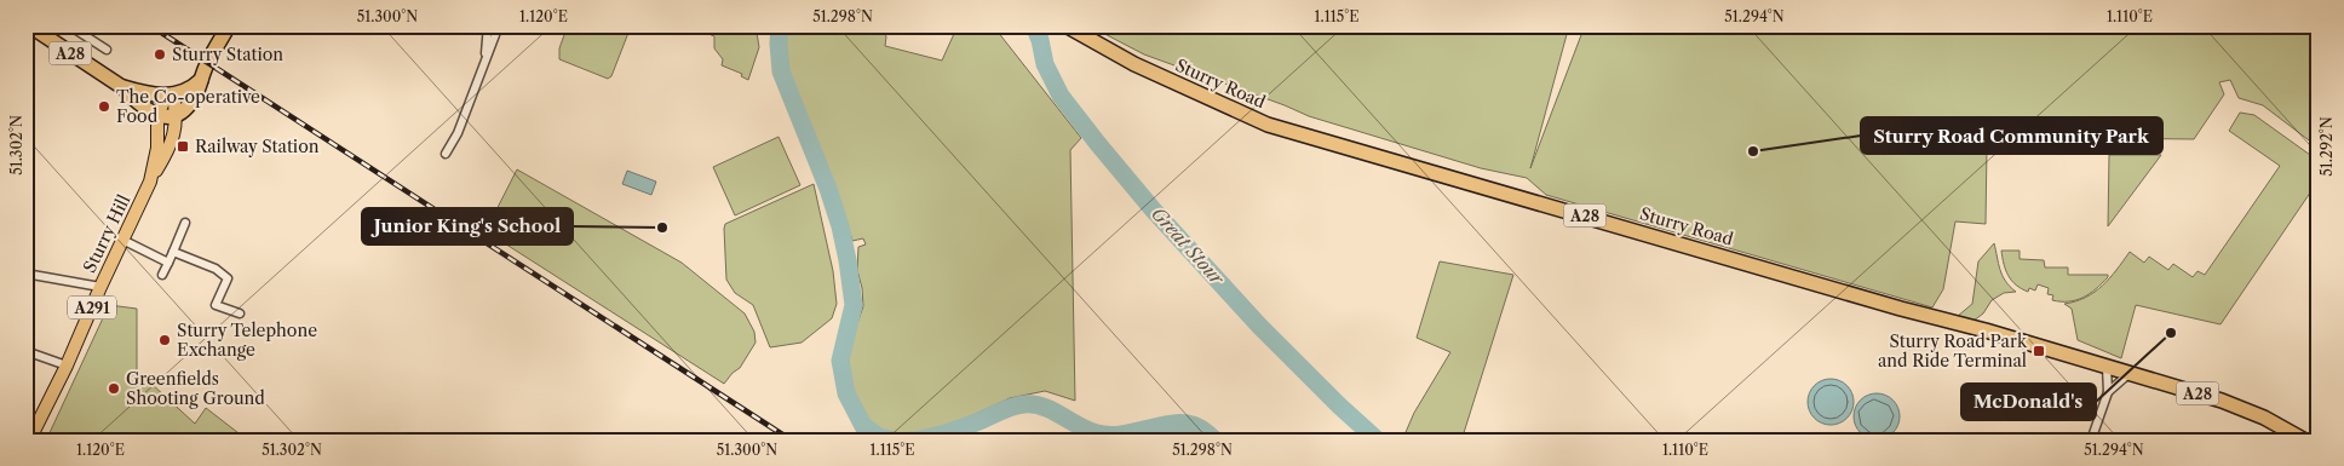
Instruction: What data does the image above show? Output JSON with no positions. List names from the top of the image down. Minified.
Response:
{"streets":{"highway":["A28","Sturry Road"],"main road":["Sturry Hill","A291"]},"crossings":[["A28","Sturry Hill"]],"water":["Great Stour"],"places":{"other":["Sturry Station","The Co-operative Food","Sturry Road Community Park","Junior King's School","McDonald's","Sturry Telephone Exchange","Greenfields Shooting Ground"],"transit":["Railway Station","Sturry Road Park and Ride Terminal"]},"coordinates":["51.300°N","1.120°E","51.298°N","1.115°E","51.294°N","1.110°E","51.302°N","51.292°N"]}
